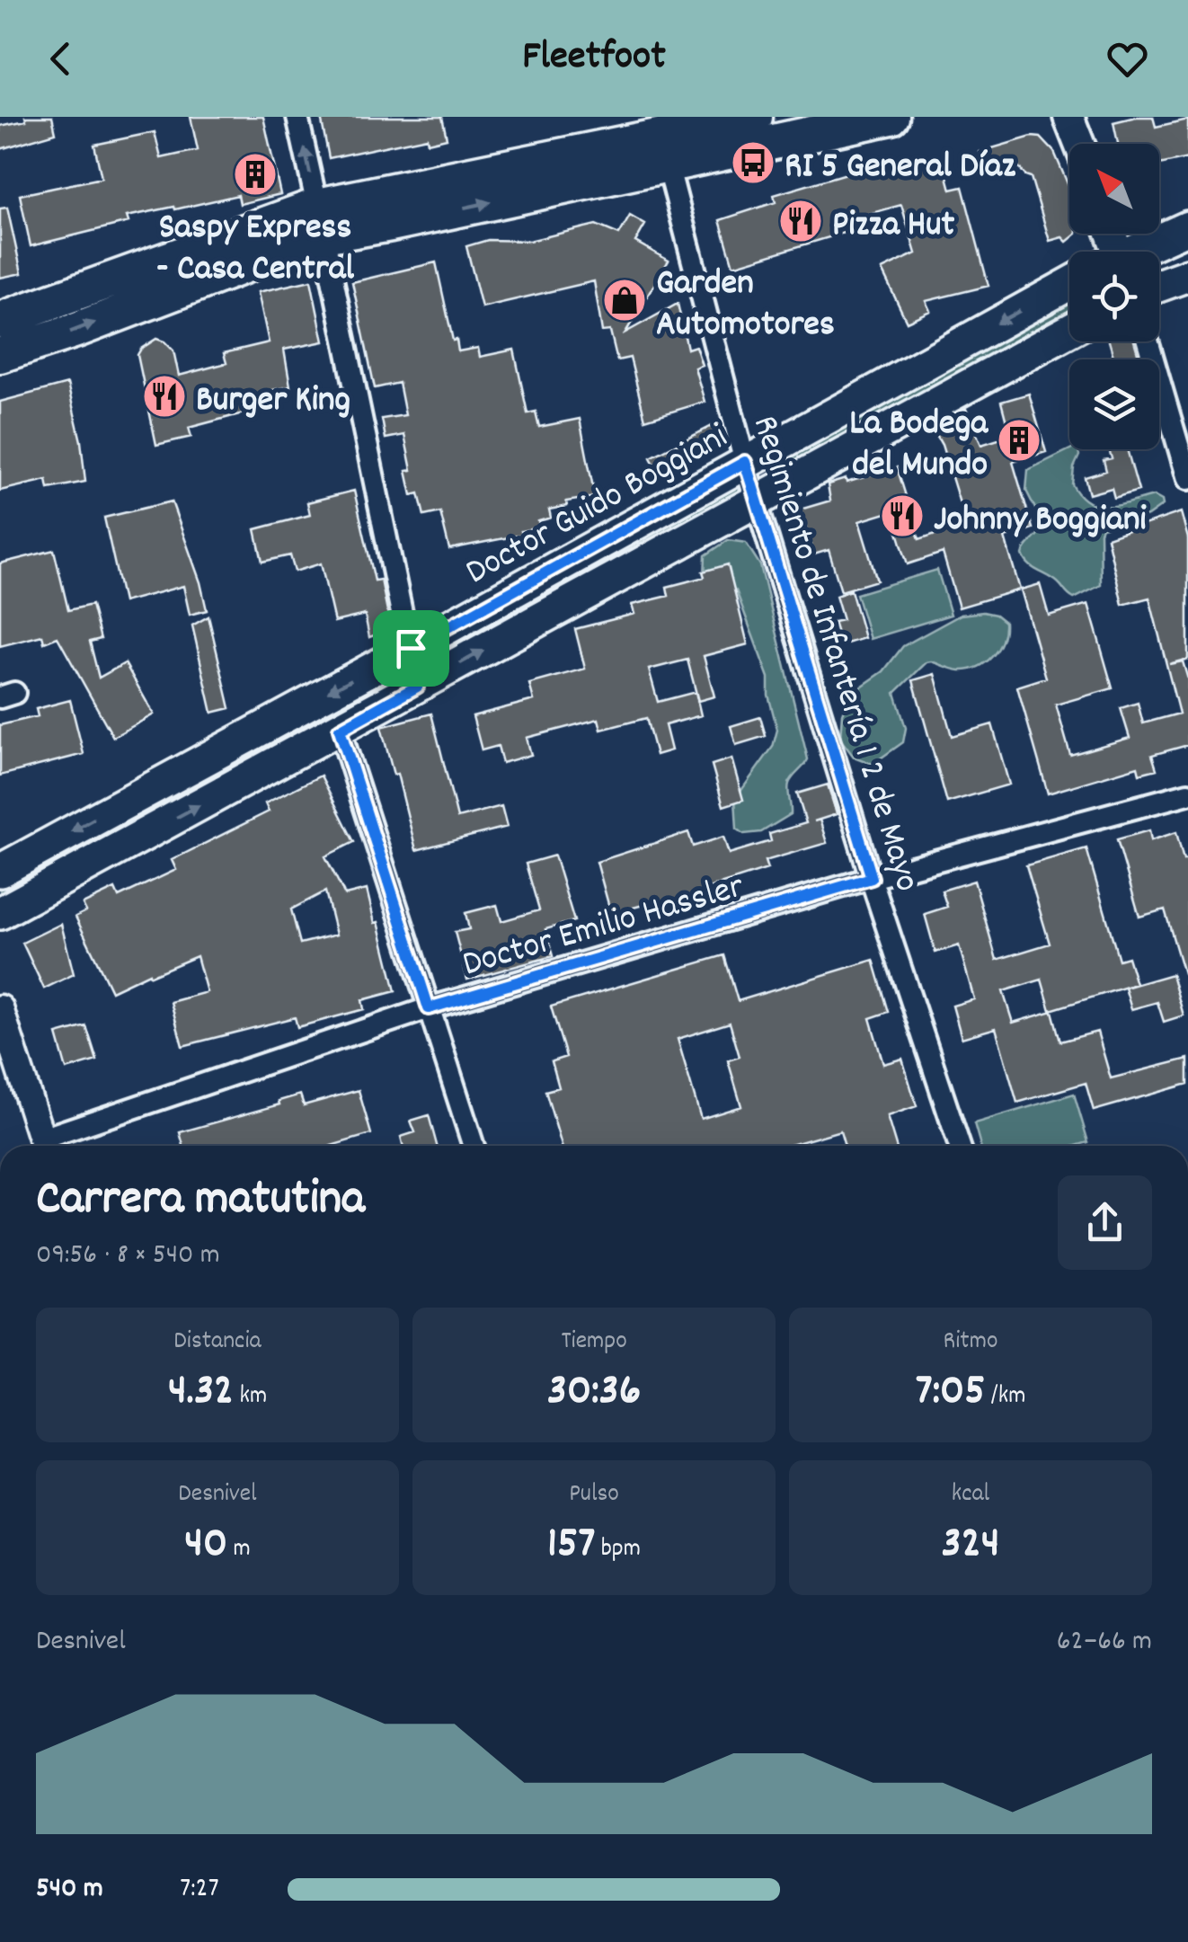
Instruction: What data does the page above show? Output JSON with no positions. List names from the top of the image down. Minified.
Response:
{"streets":{"main road":["Doctor Guido Boggiani"],"street":["Regimiento de Infantería 1 2 de Mayo","Doctor Emilio Hassler"]},"crossings":[["Doctor Guido Boggiani","Regimiento de Infantería 1 2 de Mayo"],["Regimiento de Infantería 1 2 de Mayo","Doctor Emilio Hassler"]],"places":{"bus stop":["RI 5 General Díaz"],"building":["Saspy Express - Casa Central","La Bodega del Mundo"],"restaurant":["Pizza Hut","Burger King","Johnny Boggiani"],"shop":["Garden Automotores"]},"north":"top left","page":{"header":"Fleetfoot","heading":["Carrera matutina","09:56 · 8 × 540 m"],"stats":[["Distancia","4.32 km"],["Tiempo","30:36"],["Ritmo","7:05 /km"],["Desnivel","40 m"],["Pulso","157 bpm"],["kcal","324"]],"chart":["Desnivel","62–66 m"],"list":[{"name":"540 m","note":"7:27"}]}}
